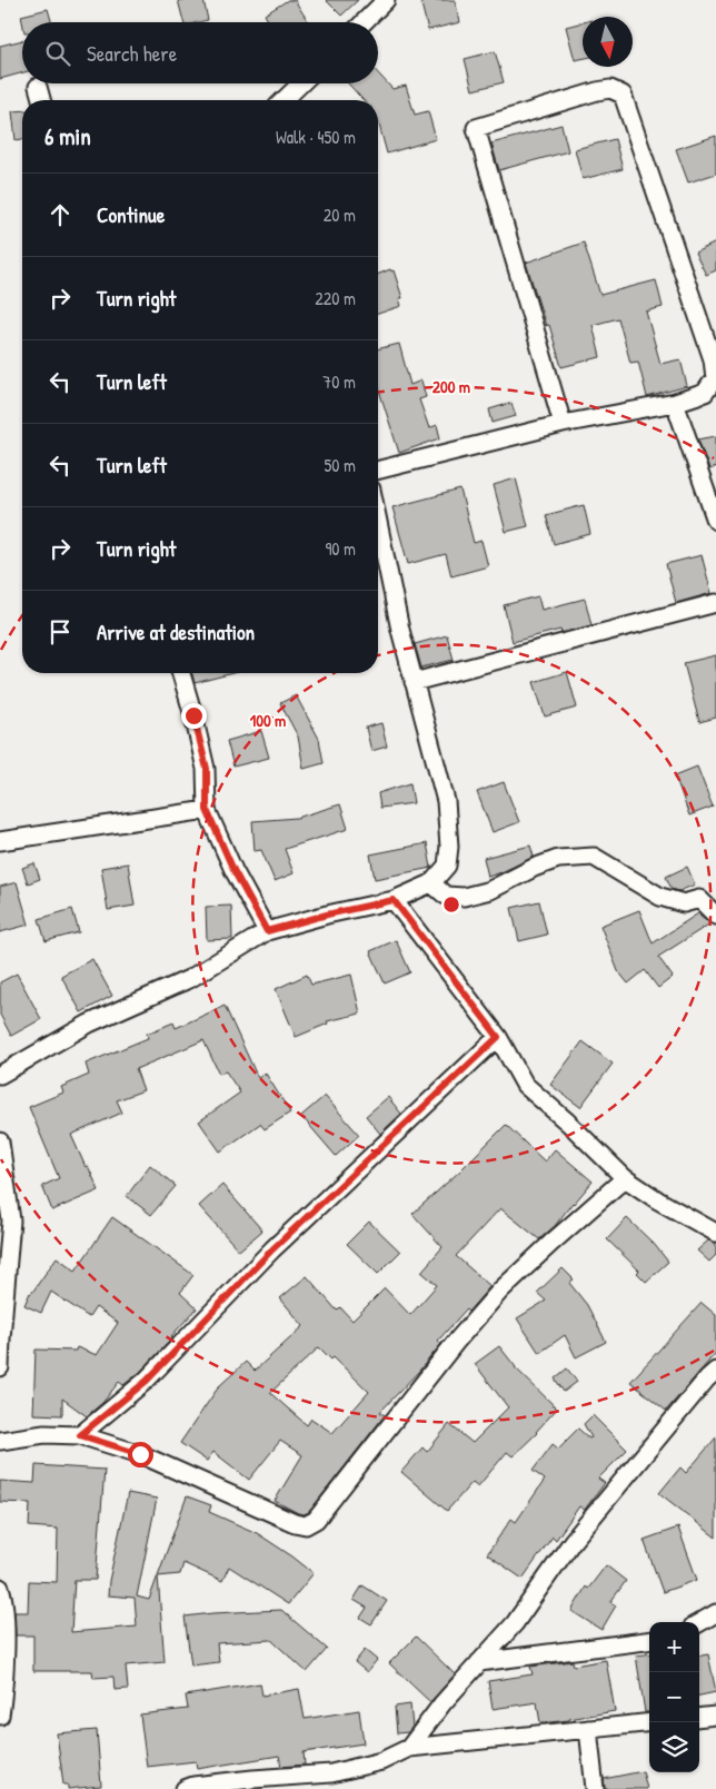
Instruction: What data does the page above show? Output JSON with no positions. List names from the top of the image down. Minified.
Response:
{"north":"bottom","page":{"search":"Search here","heading":["6 min","Walk · 450 m"],"list":[["Continue","20 m"],["Turn right","220 m"],["Turn left","70 m"],["Turn left","50 m"],["Turn right","90 m"],"Arrive at destination"],"map_buttons":["+","−"]},"rings":["200 m","100 m"]}
